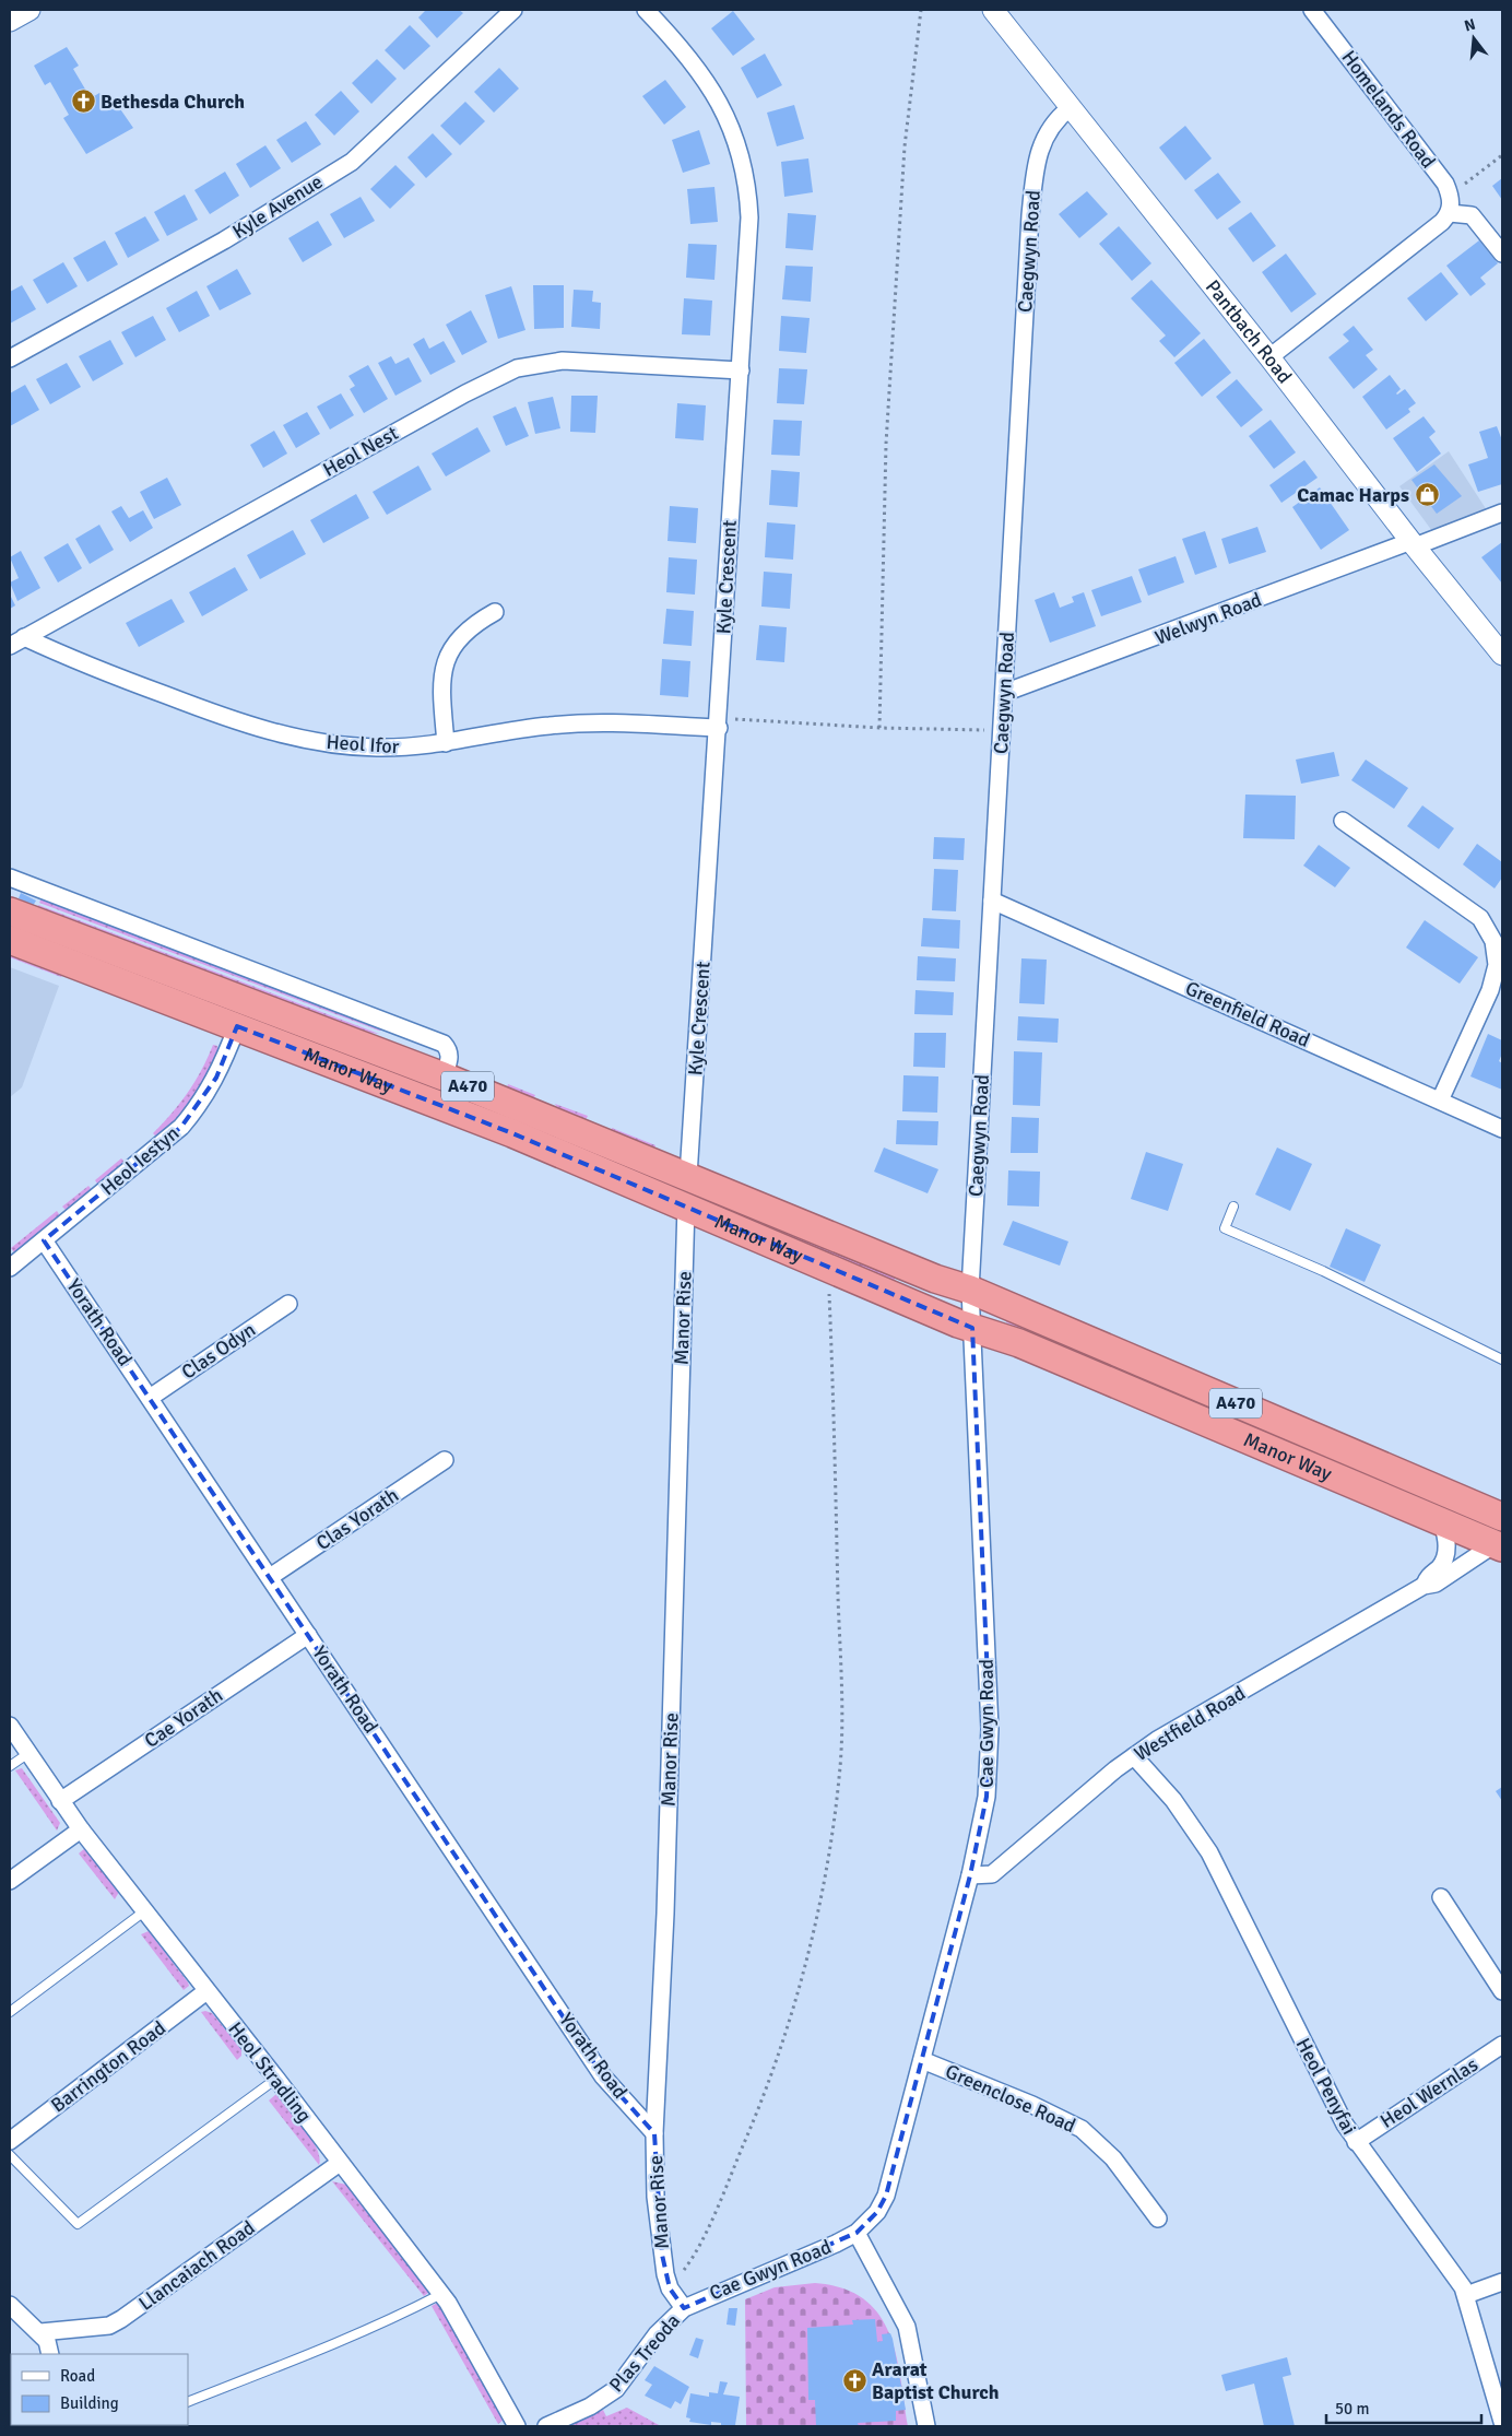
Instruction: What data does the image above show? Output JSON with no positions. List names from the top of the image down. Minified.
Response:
{"streets":{"highway":["Manor Way","A470"],"street":["Homelands Road","Kyle Avenue","Caegwyn Road","Pantbach Road","Heol Nest","Kyle Crescent","Welwyn Road","Heol Ifor","Greenfield Road","Heol Iestyn","Manor Rise","Yorath Road","Clas Odyn","Clas Yorath","Cae Yorath","Cae Gwyn Road","Westfield Road","Barrington Road","Heol Stradling","Heol Penyfai","Heol Wernlas","Greenclose Road","Llancaiach Road","Plas Treoda"]},"crossings":[["Caegwyn Road","Pantbach Road"],["Caegwyn Road","Welwyn Road"],["Caegwyn Road","Greenfield Road"],["Caegwyn Road","Manor Way"],["Caegwyn Road","Cae Gwyn Road"],["Pantbach Road","Welwyn Road"],["Heol Nest","Kyle Crescent"],["Heol Nest","Heol Ifor"],["Kyle Crescent","Heol Ifor"],["Kyle Crescent","Manor Way"],["Manor Way","Heol Iestyn"],["Manor Way","Manor Rise"],["Manor Way","Cae Gwyn Road"],["Manor Way","Westfield Road"],["Heol Iestyn","Yorath Road"],["Manor Rise","Yorath Road"],["Manor Rise","Cae Gwyn Road"],["Manor Rise","Plas Treoda"],["Yorath Road","Clas Odyn"],["Yorath Road","Clas Yorath"],["Yorath Road","Cae Yorath"],["Cae Yorath","Heol Stradling"],["Cae Gwyn Road","Westfield Road"],["Cae Gwyn Road","Greenclose Road"],["Cae Gwyn Road","Plas Treoda"],["Westfield Road","Heol Penyfai"],["Barrington Road","Heol Stradling"],["Heol Stradling","Llancaiach Road"],["Heol Penyfai","Heol Wernlas"]],"places":{"church":["Bethesda Church","Ararat Baptist Church"],"shop":["Camac Harps"]},"legend":["Road","Building"],"scale_bar":"50 m","north":"top"}
